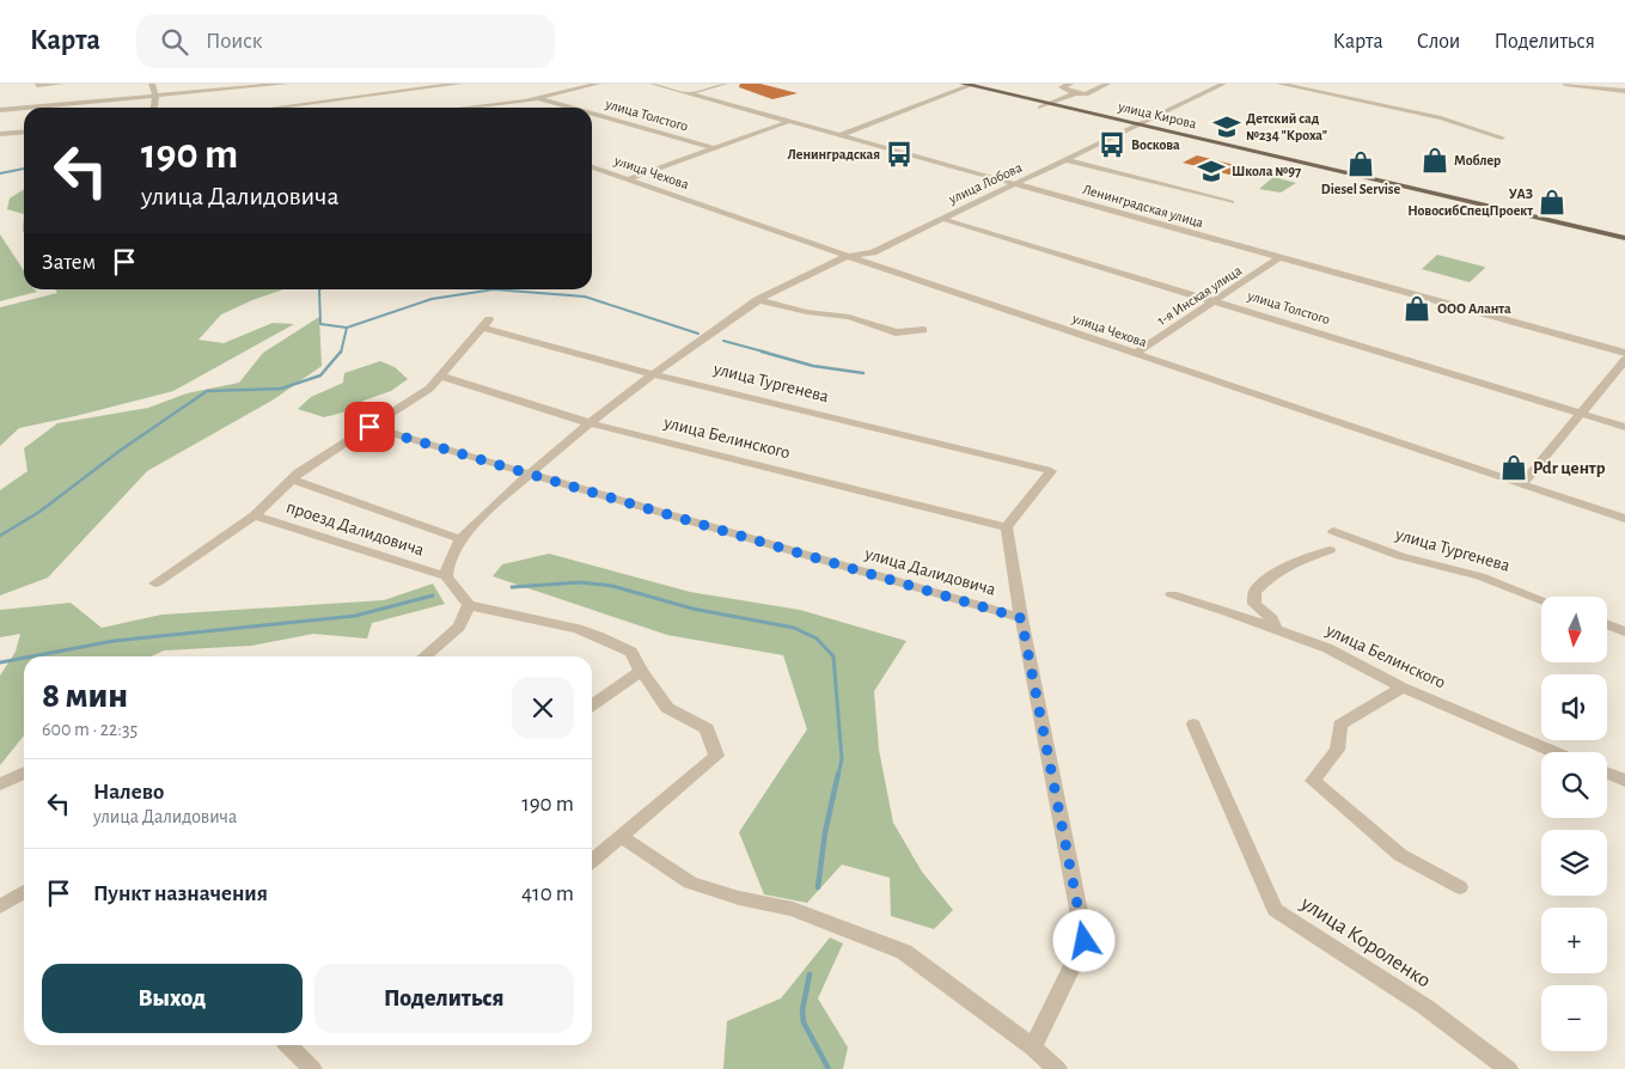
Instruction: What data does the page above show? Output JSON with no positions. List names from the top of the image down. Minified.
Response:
{"streets":{"main road":["улица Кирова"],"street":["улица Толстого","улица Чехова","улица Лобова","Ленинградская улица","1-я Инская улица","улица Тургенева","улица Белинского","проезд Далидовича","улица Далидовича","улица Короленко"]},"crossings":[["улица Толстого","улица Лобова"],["улица Толстого","1-я Инская улица"],["улица Кирова","улица Лобова"],["улица Чехова","улица Лобова"],["улица Чехова","1-я Инская улица"],["улица Лобова","Ленинградская улица"],["улица Лобова","улица Тургенева"],["улица Лобова","улица Белинского"],["улица Лобова","проезд Далидовича"],["улица Лобова","улица Далидовича"],["Ленинградская улица","1-я Инская улица"],["улица Тургенева","улица Белинского"]],"places":{"school or university":["Детский сад №234 \"Кроха\"","Школа №97"],"bus stop":["Воскова","Ленинградская"],"shop":["Моблер","Diesel Servise","УАЗ НовосибСпецПроект","ООО Аланта","Pdr центр"]},"north":"bottom","page":{"header":"Карта","search":"Поиск","nav":["Карта","Слои","Поделиться"],"turn":["190 m","улица Далидовича"],"then":"Затем","map_buttons":["+","−"],"heading":["8 мин","600 m · 22:35"],"list":[{"name":"Налево","note":"улица Далидовича","value":"190 m"},{"name":"Пункт назначения","value":"410 m"}],"buttons":["Выход","Поделиться"]}}
